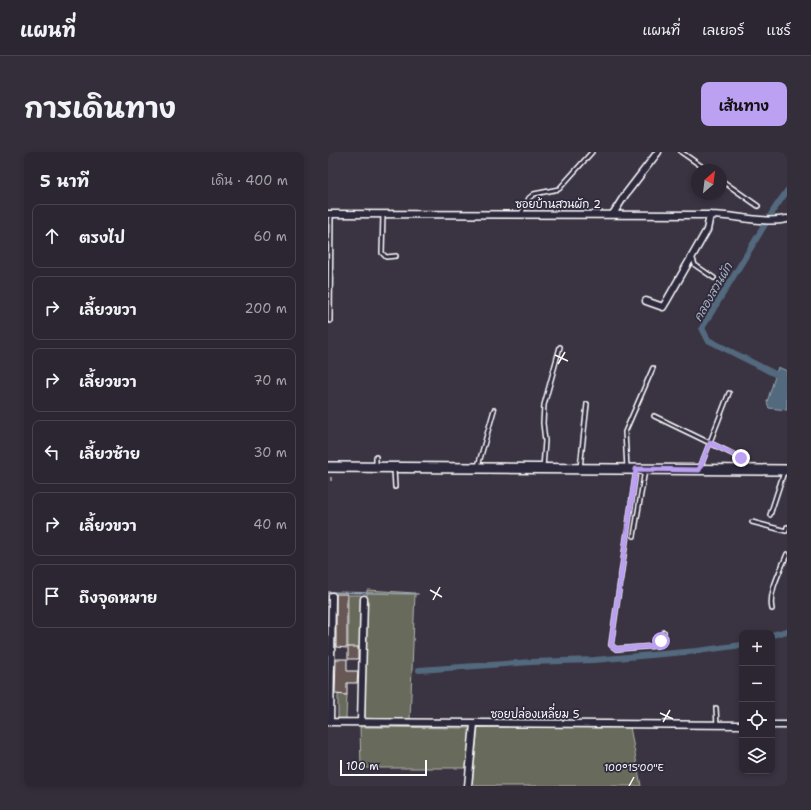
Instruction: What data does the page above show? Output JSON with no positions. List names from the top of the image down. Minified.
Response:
{"streets":{"street":["ซอยบ้านสวนผัก 2","ซอยปล่องเหลี่ยม 5"]},"water":["คลองสวนผัก"],"scale_bar":"100 m","north":"top right","page":{"header":"แผนที่","nav":["แผนที่","เลเยอร์","แชร์"],"title":"การเดินทาง","buttons":"เส้นทาง","heading":["5 นาที","เดิน · 400 m"],"list":[["ตรงไป","60 m"],["เลี้ยวขวา","200 m"],["เลี้ยวขวา","70 m"],["เลี้ยวซ้าย","30 m"],["เลี้ยวขวา","40 m"],"ถึงจุดหมาย"],"map_buttons":["+","−"],"scale":"100 m"},"coordinates":["100°15'00\"E"]}
